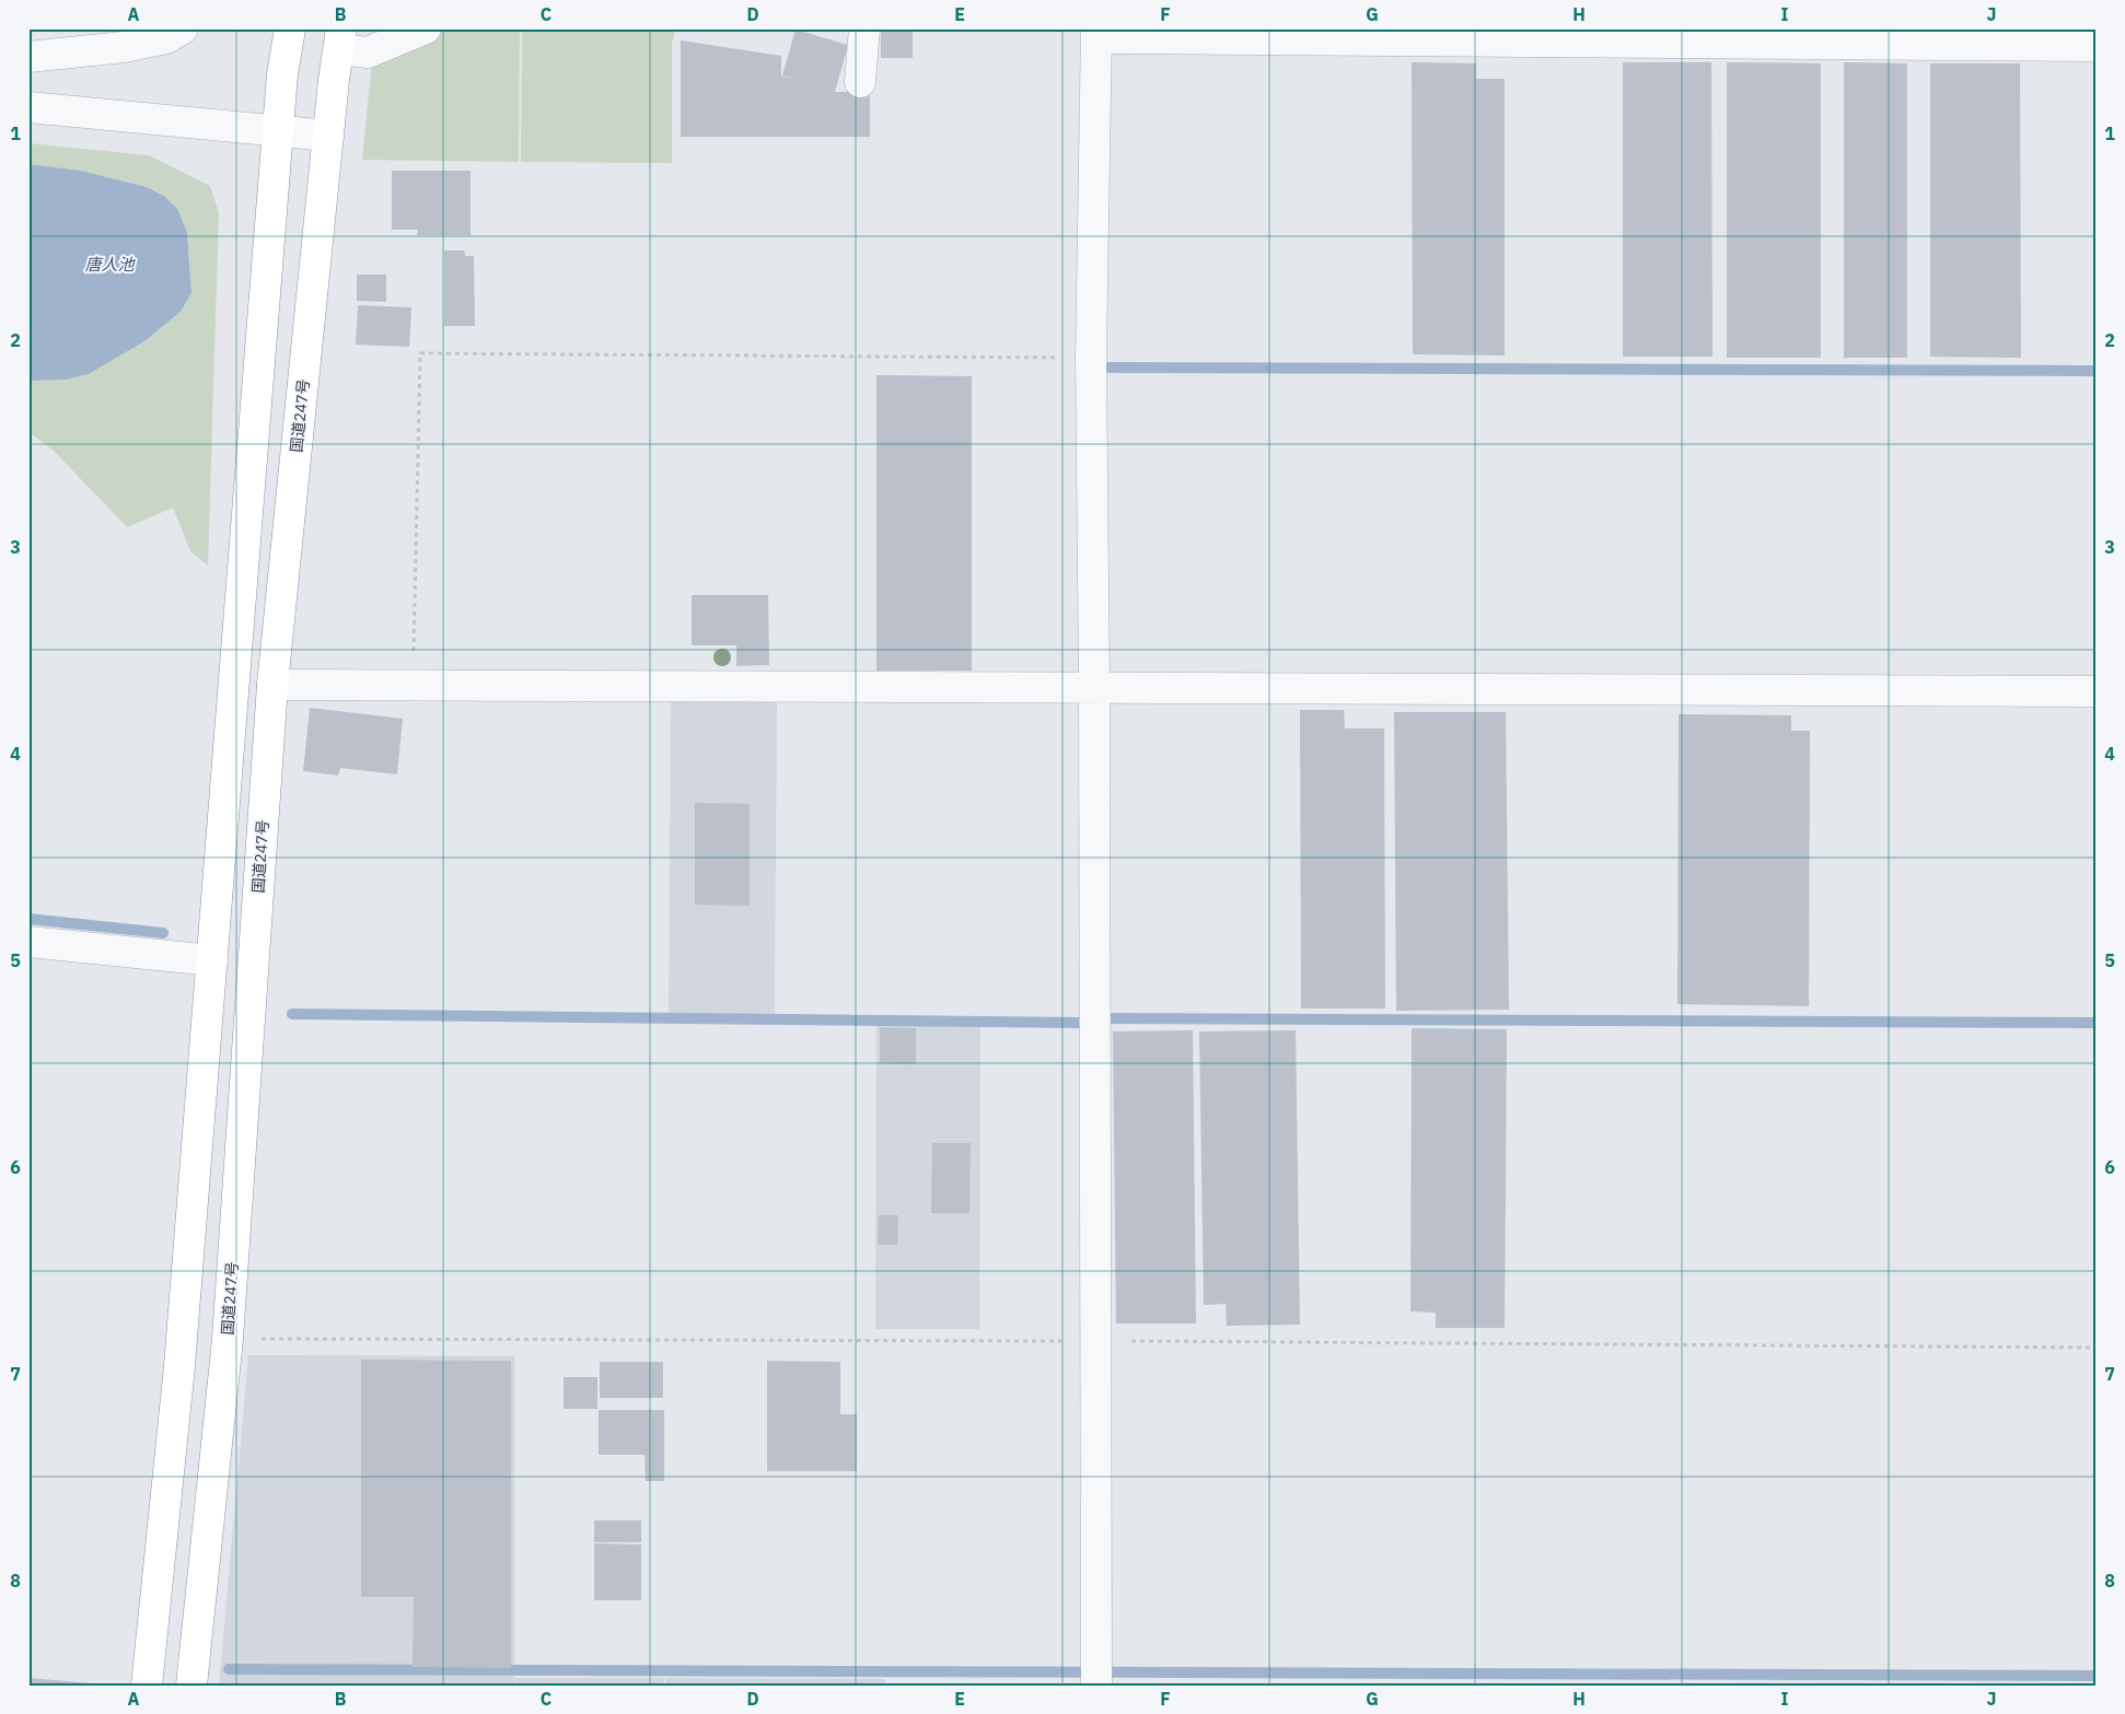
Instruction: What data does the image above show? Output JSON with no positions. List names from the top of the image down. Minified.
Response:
{"streets":{"highway":["国道247号"]},"water":["唐人池"],"grid":{"columns":["A","B","C","D","E","F","G","H","I","J"],"rows":["1","2","3","4","5","6","7","8"]}}
